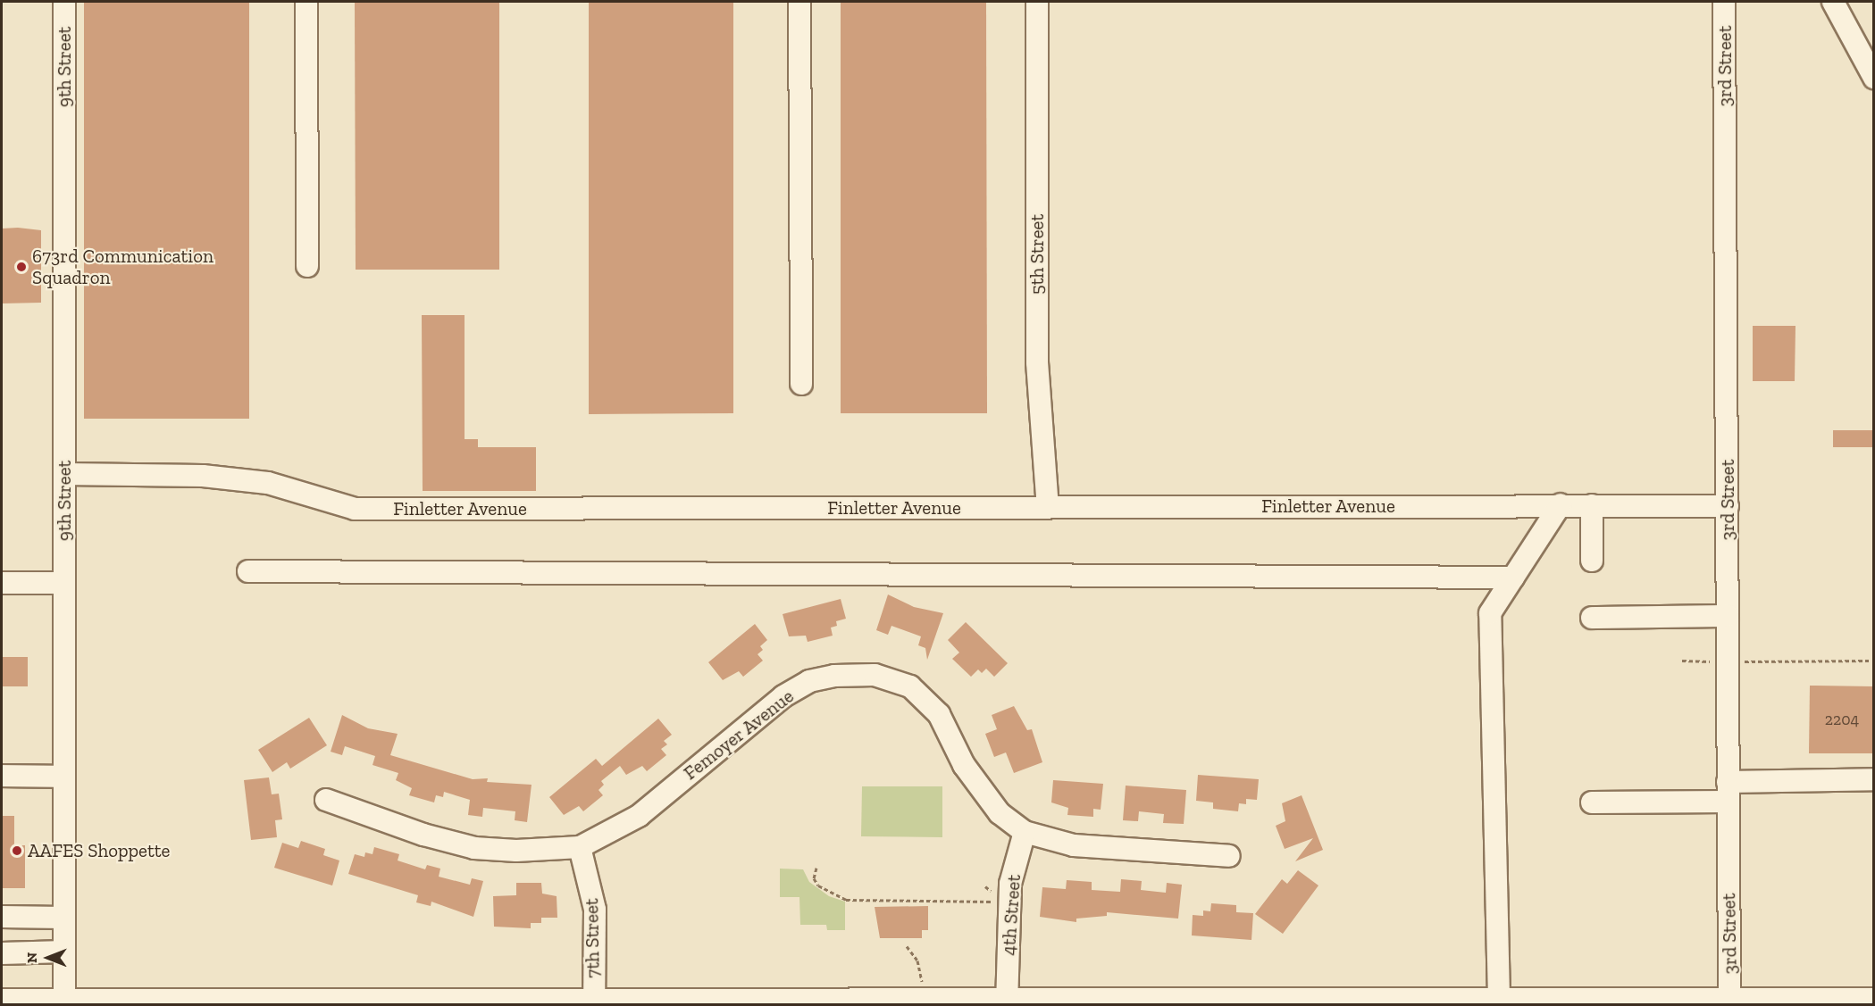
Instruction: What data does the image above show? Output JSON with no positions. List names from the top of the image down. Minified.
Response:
{"streets":{"street":["3rd Street","9th Street","5th Street","Finletter Avenue","Femoyer Avenue","4th Street","7th Street"]},"crossings":[["3rd Street","Finletter Avenue"],["9th Street","Finletter Avenue"],["5th Street","Finletter Avenue"],["Femoyer Avenue","4th Street"],["Femoyer Avenue","7th Street"]],"places":["673rd Communication Squadron","AAFES Shoppette"],"house_numbers":["2204"],"north":"left"}
